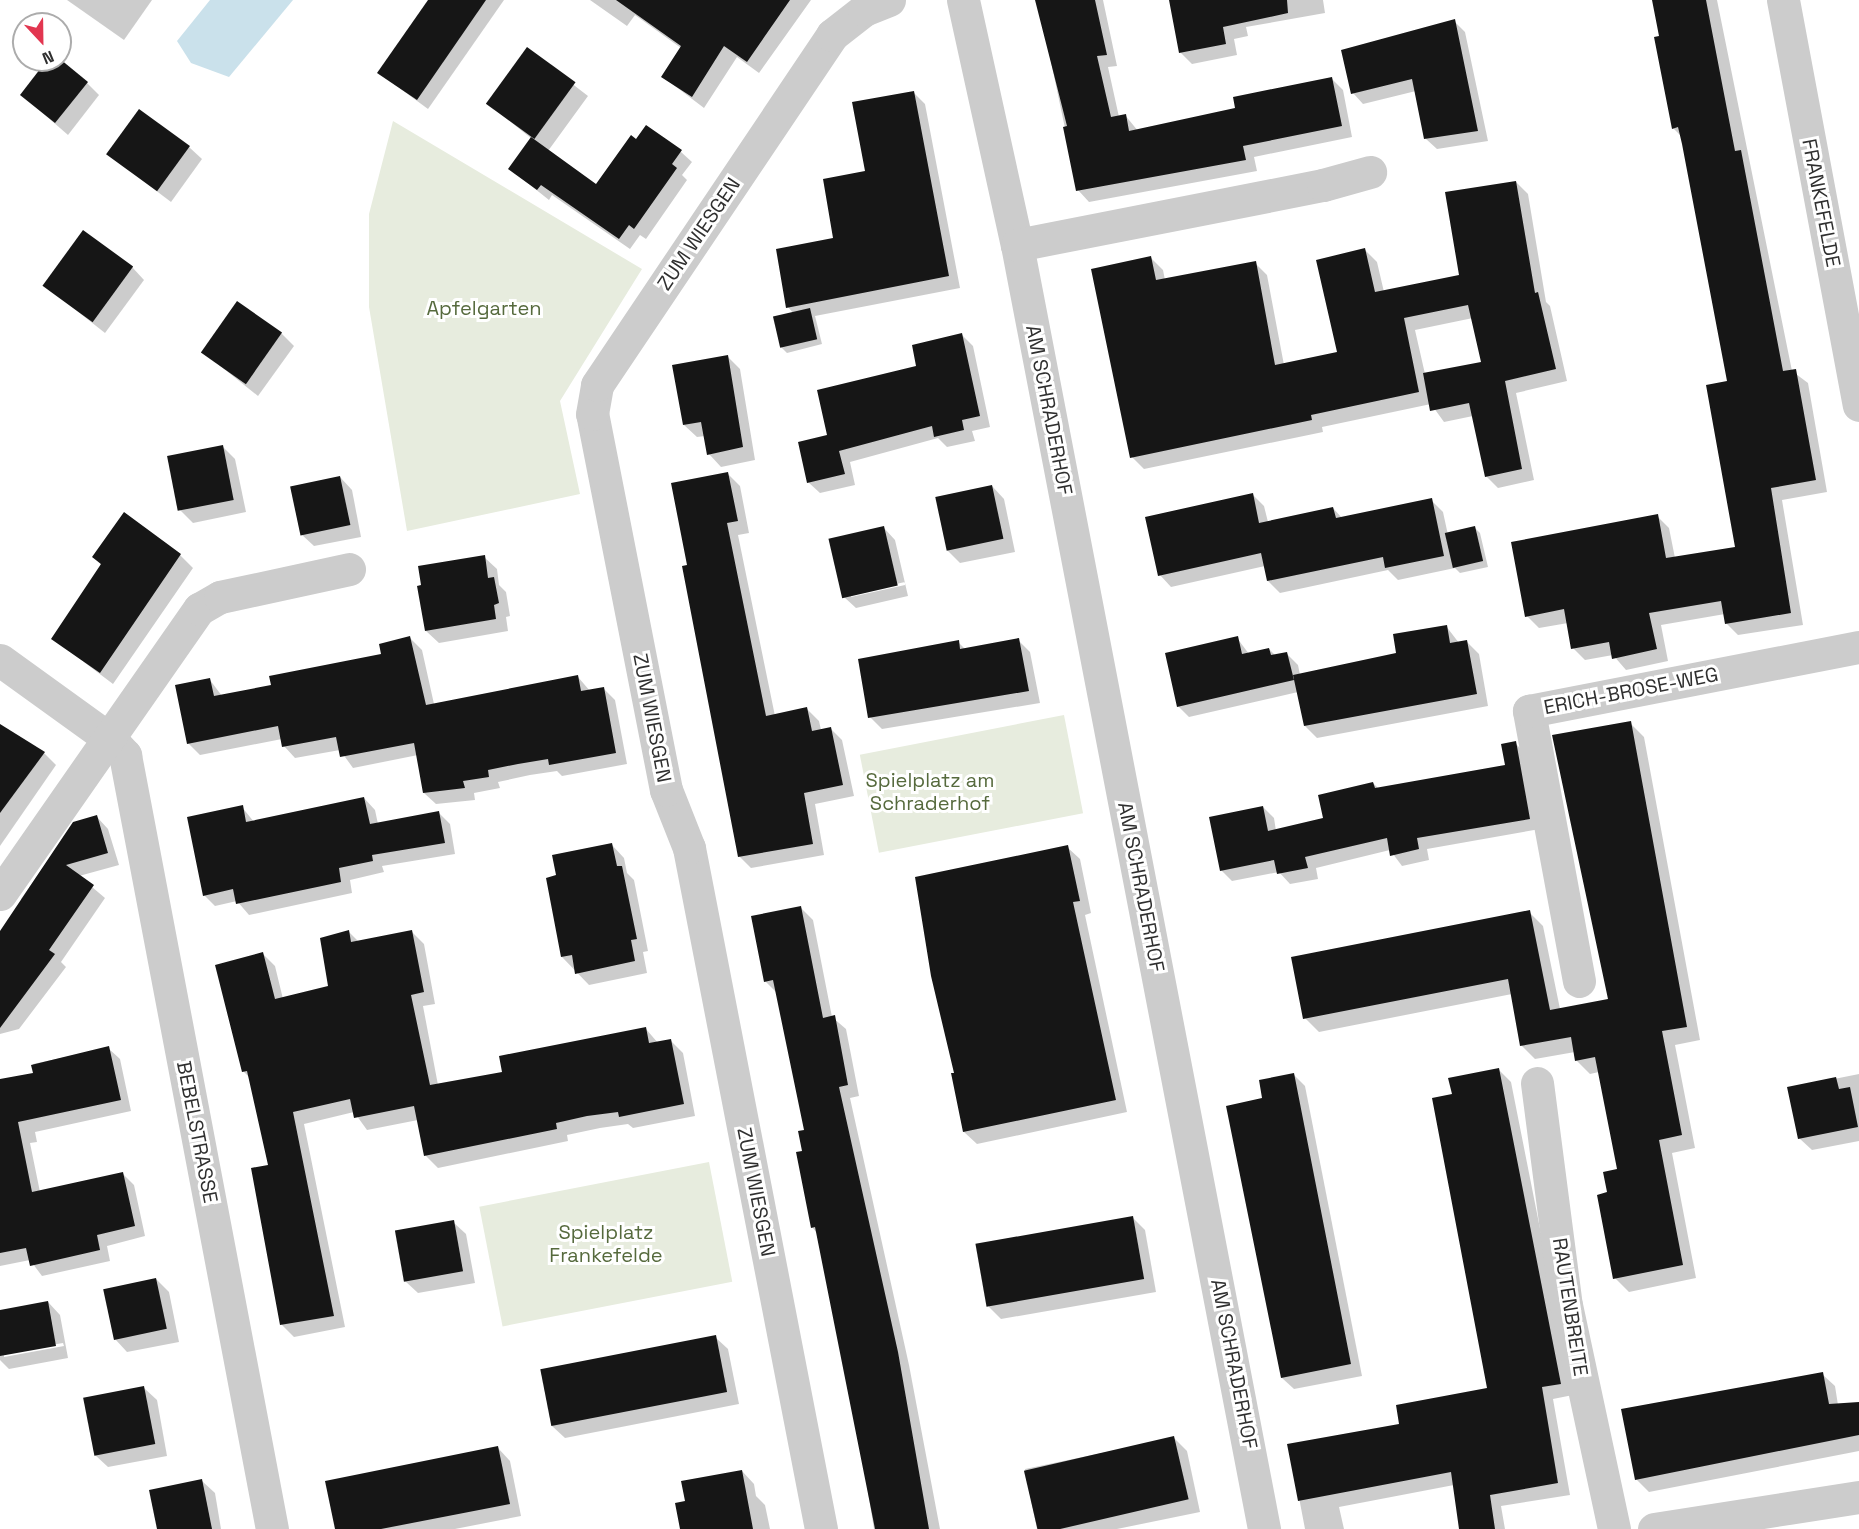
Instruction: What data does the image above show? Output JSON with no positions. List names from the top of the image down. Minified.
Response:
{"streets":{"street":["FRANKEFELDE","ZUM WIESGEN","AM SCHRADERHOF","ERICH-BROSE-WEG","BEBELSTRASSE","RAUTENBREITE"]},"parks":["Apfelgarten","Spielplatz am Schraderhof","Spielplatz Frankefelde"],"north":"bottom"}
